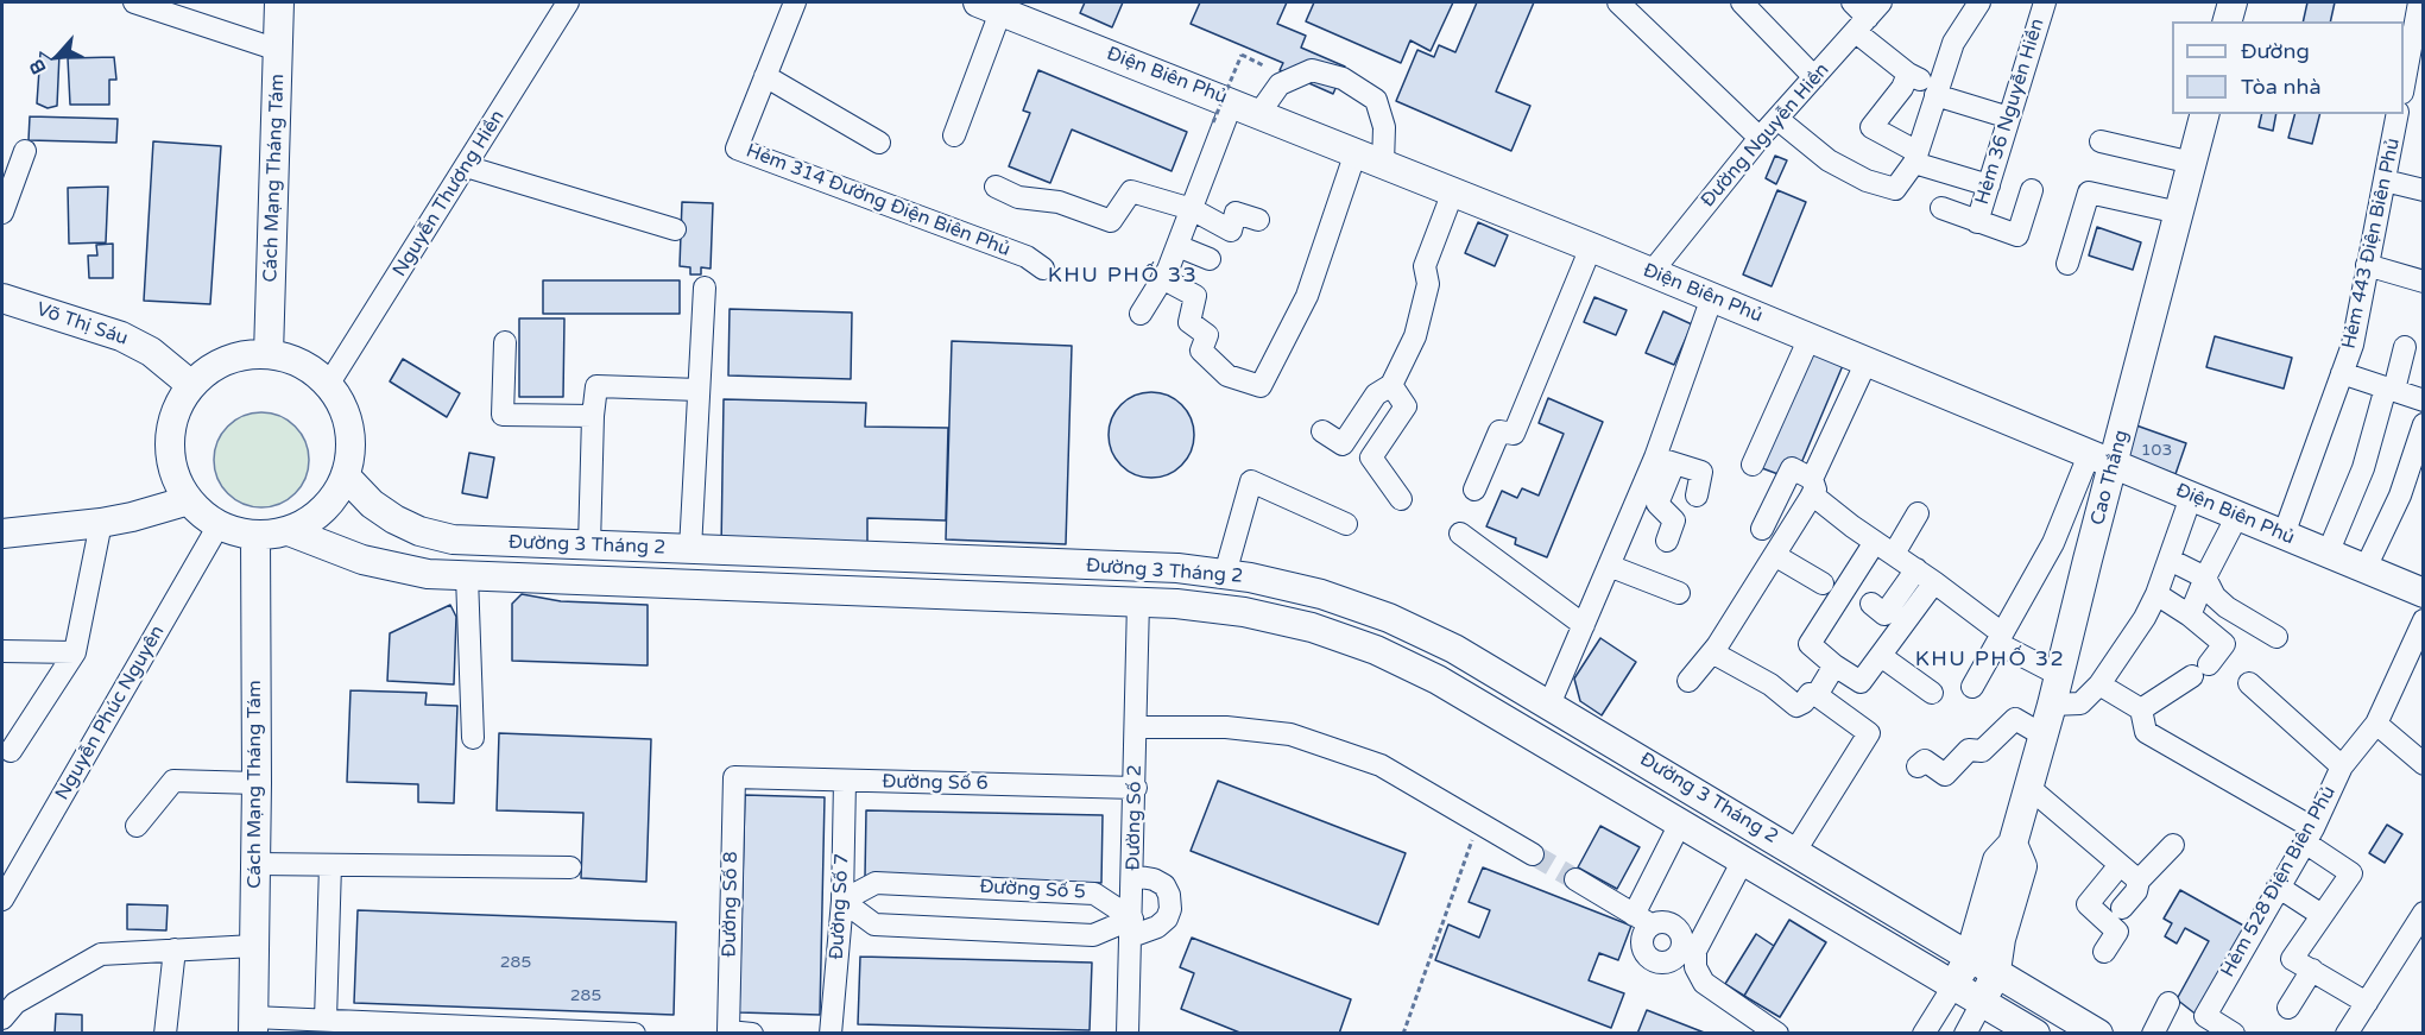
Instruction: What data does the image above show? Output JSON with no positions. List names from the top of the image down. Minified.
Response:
{"streets":{"main road":["Điện Biên Phủ","Cách Mạng Tháng Tám","Võ Thị Sáu","Cao Thắng","Đường 3 Tháng 2"],"street":["Hẻm 36 Nguyễn Hiền","Đường Nguyễn Hiền","Nguyễn Thượng Hiền","Hẻm 314 Đường Điện Biên Phủ","Hẻm 443 Ðiện Biên Phủ","Nguyễn Phúc Nguyên","Đường Số 6","Đường Số 2","Hẻm 528 Điện Biên Phủ","Đường Số 5","Đường Số 8","Đường Số 7"]},"crossings":[["Điện Biên Phủ","Đường Nguyễn Hiền"],["Điện Biên Phủ","Hẻm 443 Ðiện Biên Phủ"],["Điện Biên Phủ","Cao Thắng"],["Cách Mạng Tháng Tám","Nguyễn Thượng Hiền"],["Cách Mạng Tháng Tám","Võ Thị Sáu"],["Cách Mạng Tháng Tám","Đường 3 Tháng 2"],["Cách Mạng Tháng Tám","Nguyễn Phúc Nguyên"],["Nguyễn Thượng Hiền","Võ Thị Sáu"],["Nguyễn Thượng Hiền","Đường 3 Tháng 2"],["Nguyễn Thượng Hiền","Nguyễn Phúc Nguyên"],["Võ Thị Sáu","Đường 3 Tháng 2"],["Võ Thị Sáu","Nguyễn Phúc Nguyên"],["Cao Thắng","Đường 3 Tháng 2"],["Đường 3 Tháng 2","Nguyễn Phúc Nguyên"],["Đường 3 Tháng 2","Đường Số 2"],["Đường Số 6","Đường Số 2"],["Đường Số 6","Đường Số 8"],["Đường Số 6","Đường Số 7"],["Đường Số 2","Đường Số 5"],["Đường Số 5","Đường Số 7"]],"districts":["KHU PHỐ 33","KHU PHỐ 32"],"house_numbers":["103","285","285"],"legend":["Đường","Tòa nhà"],"north":"bottom left"}
